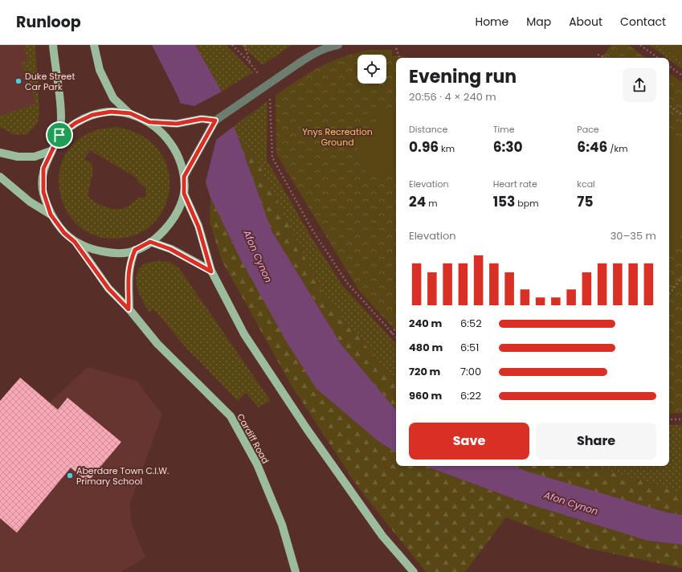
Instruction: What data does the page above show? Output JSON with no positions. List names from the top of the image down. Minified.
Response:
{"streets":{"main road":["Cardiff Road"]},"water":["Afon Cynon"],"parks":["Ynys Recreation Ground"],"places":["Duke Street Car Park","Aberdare Town C.I.W. Primary School"],"page":{"header":"Runloop","nav":["Home","Map","About","Contact"],"heading":["Evening run","20:56 · 4 × 240 m"],"stats":[["Distance","0.96 km"],["Time","6:30"],["Pace","6:46 /km"],["Elevation","24 m"],["Heart rate","153 bpm"],["kcal","75"]],"chart":["Elevation","30–35 m"],"list":[{"name":"240 m","note":"6:52"},{"name":"480 m","note":"6:51"},{"name":"720 m","note":"7:00"},{"name":"960 m","note":"6:22"}],"buttons":["Save","Share"]}}
